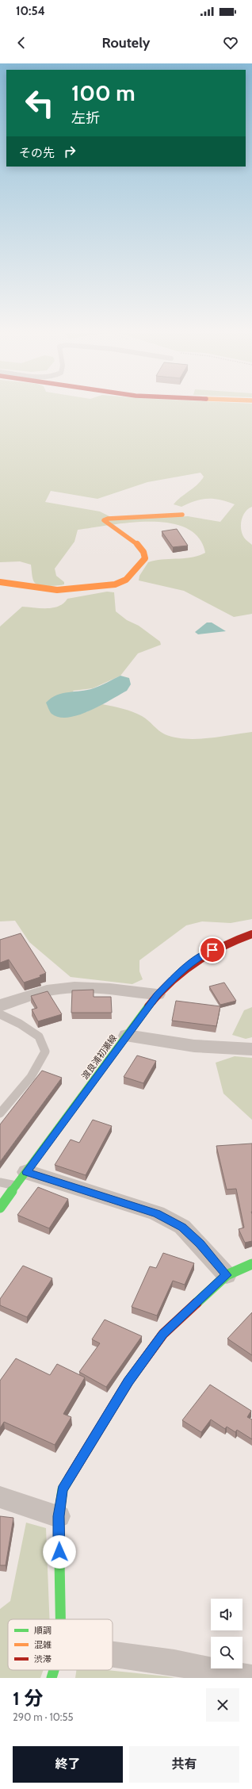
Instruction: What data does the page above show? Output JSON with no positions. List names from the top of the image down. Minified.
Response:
{"streets":{"street":["渡良浦初瀬線"]},"legend":["順調","混雑","渋滞"],"page":{"status":"10:54","header":"Routely","turn":["100 m","左折"],"then":"その先","heading":["1 分","290 m · 10:55"],"buttons":["終了","共有"]}}
